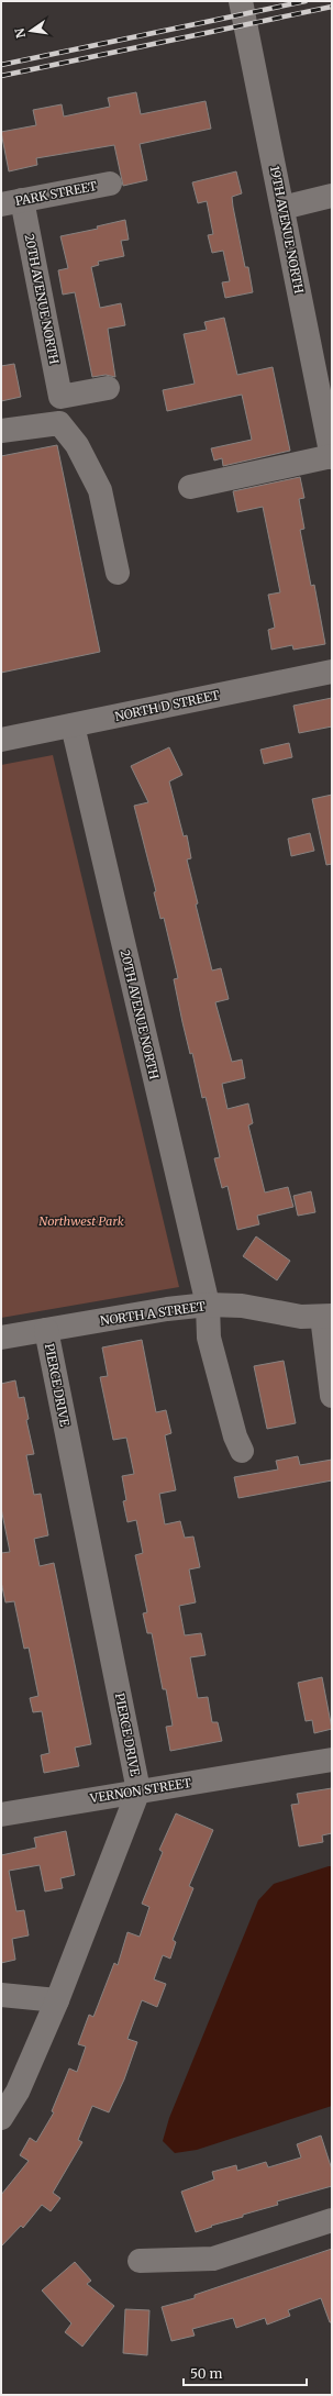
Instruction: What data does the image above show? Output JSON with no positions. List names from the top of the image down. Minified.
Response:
{"streets":{"street":["PARK STREET","19TH AVENUE NORTH","20TH AVENUE NORTH","NORTH D STREET","NORTH A STREET","PIERCE DRIVE","VERNON STREET"]},"crossings":[["PARK STREET","20TH AVENUE NORTH"],["20TH AVENUE NORTH","NORTH D STREET"],["20TH AVENUE NORTH","NORTH A STREET"],["NORTH A STREET","PIERCE DRIVE"],["PIERCE DRIVE","VERNON STREET"]],"parks":["Northwest Park"],"scale_bar":"50 m","north":"left"}
